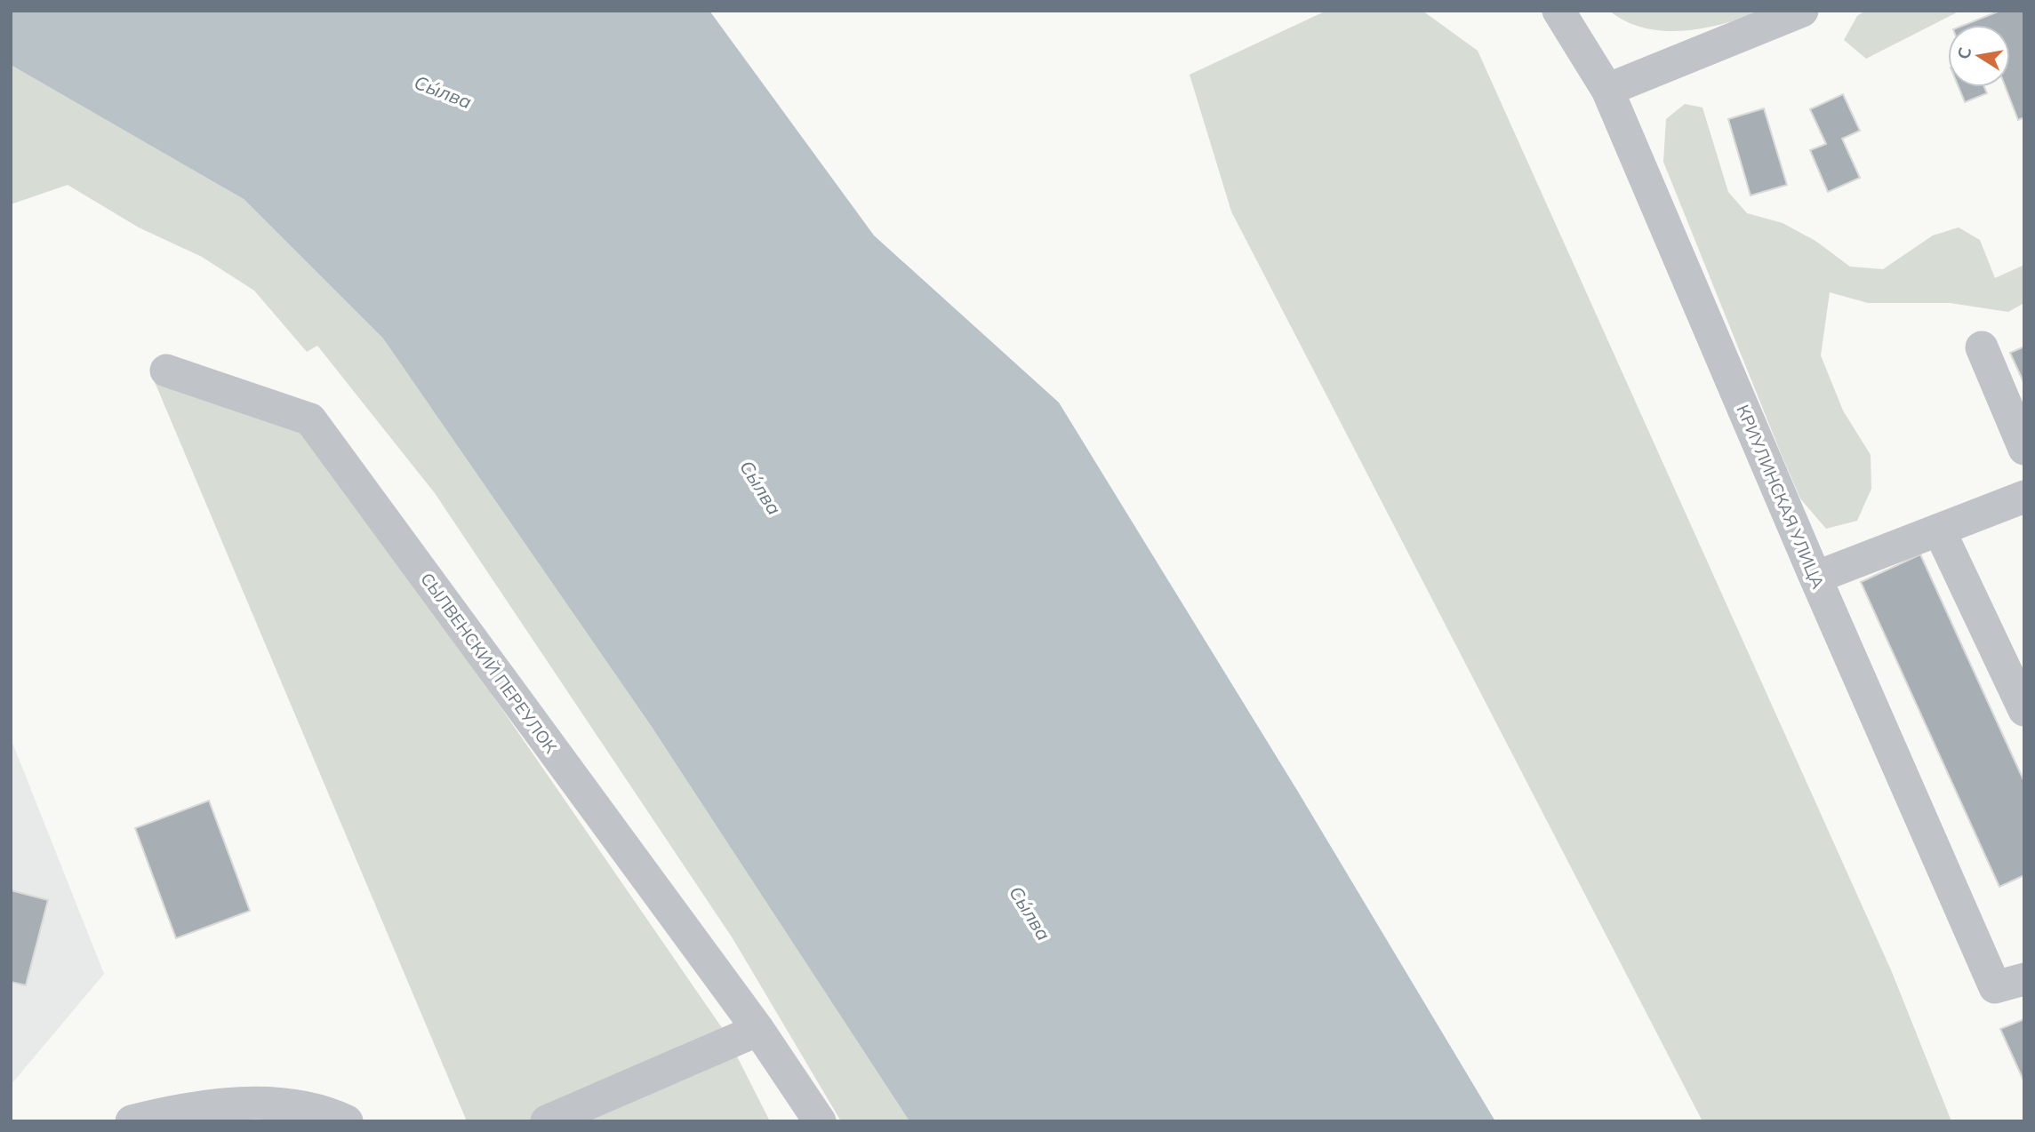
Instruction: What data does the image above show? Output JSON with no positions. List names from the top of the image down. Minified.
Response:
{"streets":{"street":["КРИУЛИНСКАЯ УЛИЦА","СЫЛВЕНСКИЙ ПЕРЕУЛОК"]},"water":["Сы́лва"],"north":"left"}
